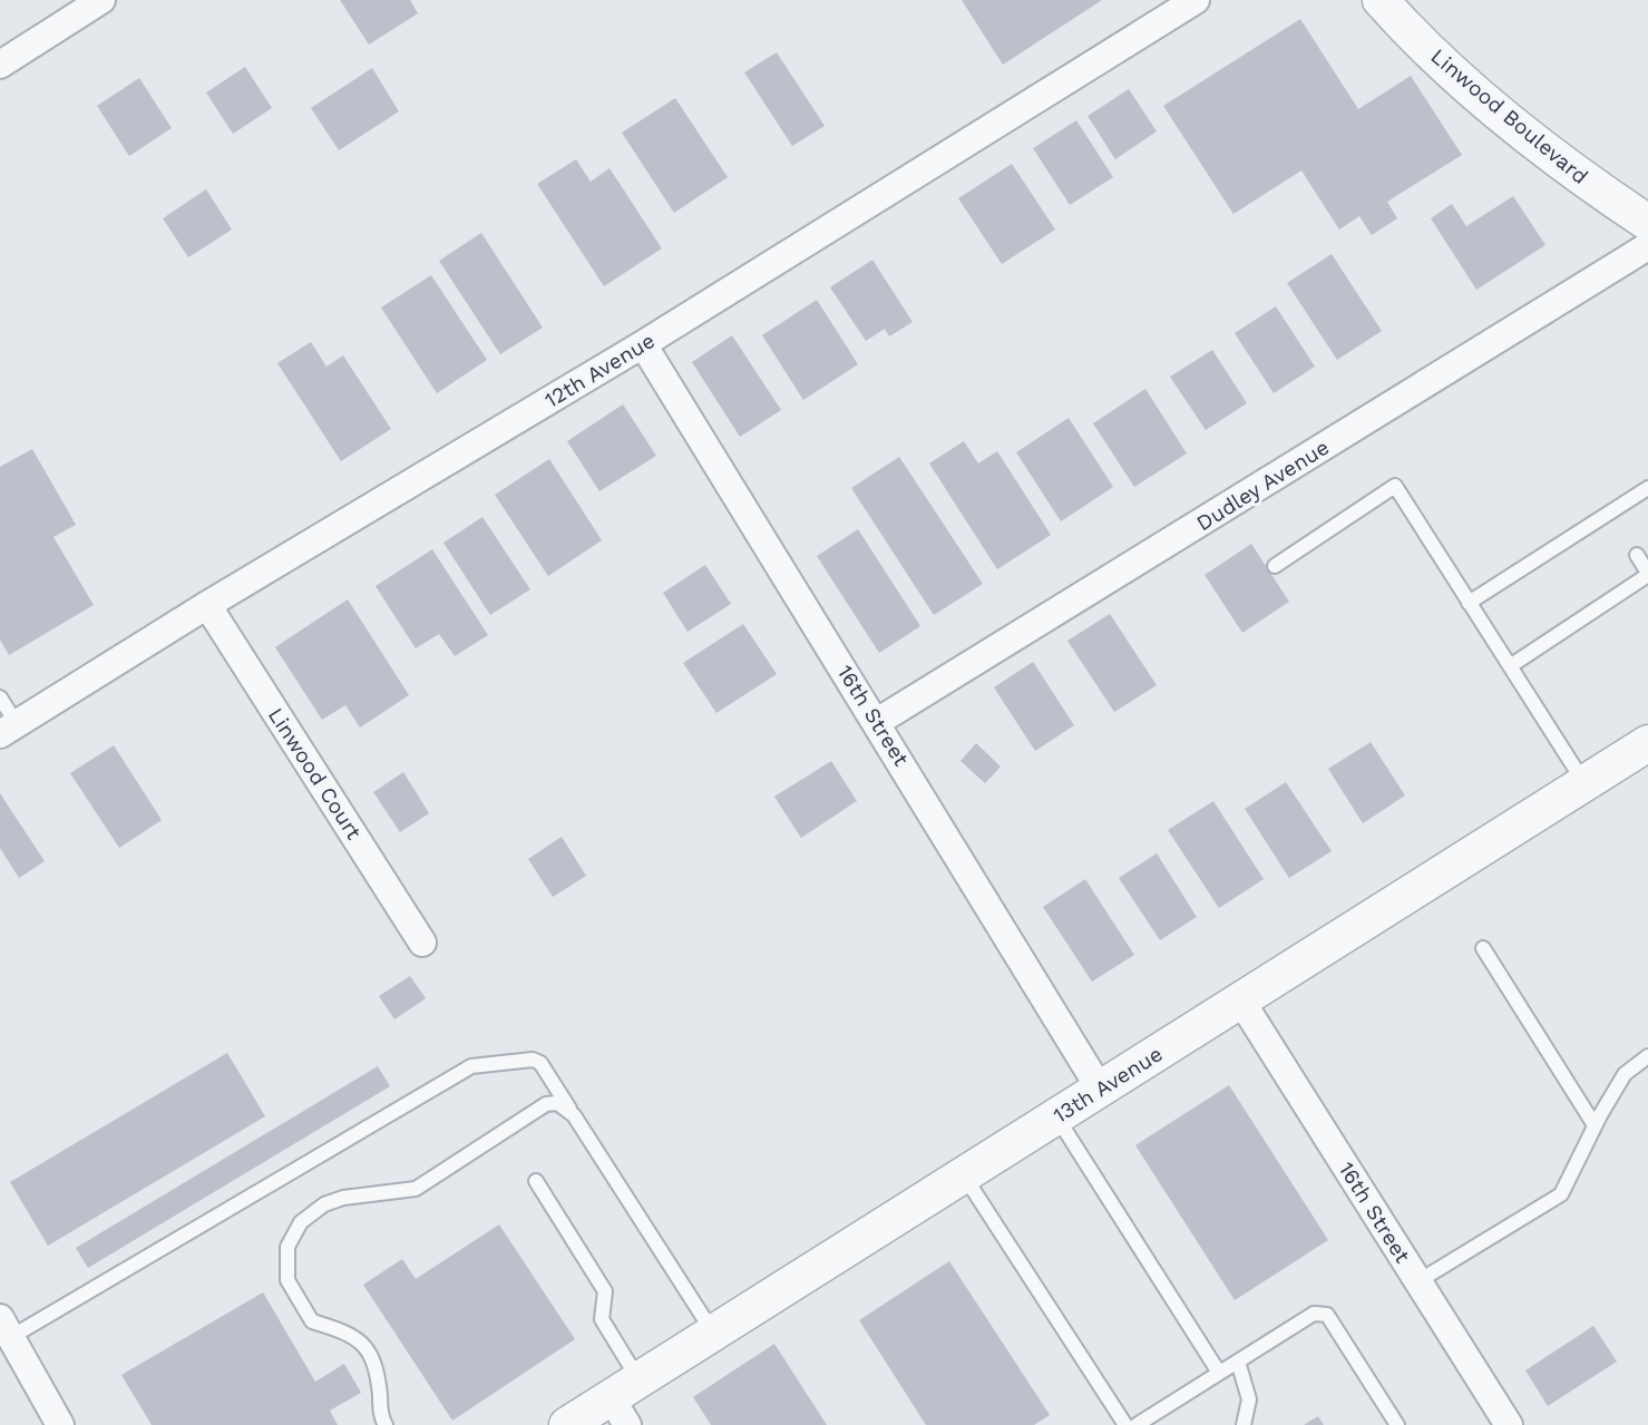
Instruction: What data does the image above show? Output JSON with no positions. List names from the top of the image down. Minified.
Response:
{"streets":{"street":["Linwood Boulevard","12th Avenue","Dudley Avenue","16th Street","Linwood Court","13th Avenue"]},"crossings":[["12th Avenue","16th Street"],["12th Avenue","Linwood Court"],["Dudley Avenue","16th Street"],["16th Street","13th Avenue"]]}
